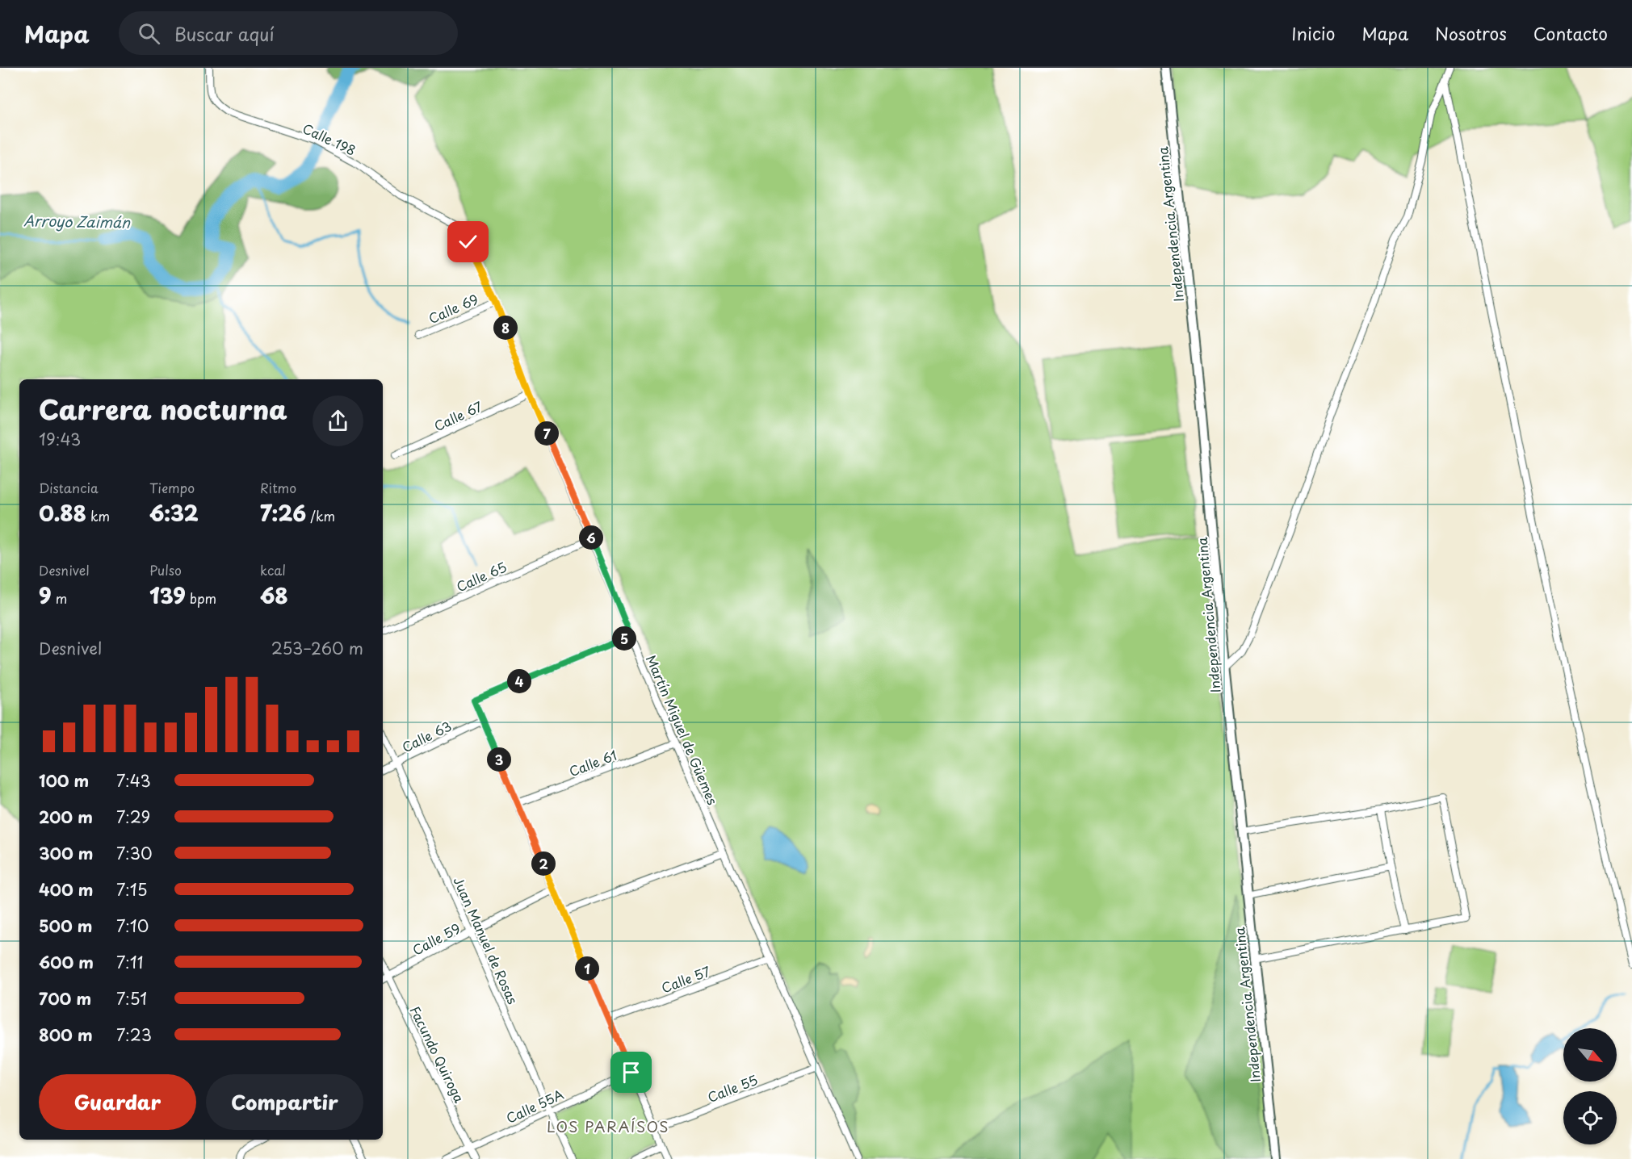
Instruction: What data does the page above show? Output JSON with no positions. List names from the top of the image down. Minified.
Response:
{"streets":{"street":["Calle 198","Independencia Argentina","Calle 69","Calle 67","Calle 65","Martín Miguel de Güemes","Calle 63","Calle 61","Calle 59","Juan Manuel de Rosas","Calle 57","Facundo Quiroga","Calle 55","Calle 55A"]},"crossings":[["Calle 198","Martín Miguel de Güemes"],["Calle 69","Martín Miguel de Güemes"],["Calle 67","Martín Miguel de Güemes"],["Calle 65","Martín Miguel de Güemes"],["Martín Miguel de Güemes","Calle 61"],["Martín Miguel de Güemes","Calle 57"],["Martín Miguel de Güemes","Calle 55"],["Calle 63","Juan Manuel de Rosas"],["Calle 59","Juan Manuel de Rosas"],["Calle 59","Facundo Quiroga"],["Juan Manuel de Rosas","Calle 55A"],["Facundo Quiroga","Calle 55A"]],"districts":["LOS PARAÍSOS"],"water":["Arroyo Zaimán"],"north":"bottom right","page":{"header":"Mapa","search":"Buscar aquí","nav":["Inicio","Mapa","Nosotros","Contacto"],"pins":["8","7","6","5","4","3","2","1"],"heading":["Carrera nocturna","19:43"],"stats":[["Distancia","0.88 km"],["Tiempo","6:32"],["Ritmo","7:26 /km"],["Desnivel","9 m"],["Pulso","139 bpm"],["kcal","68"]],"chart":["Desnivel","253–260 m"],"list":[{"name":"100 m","note":"7:43"},{"name":"200 m","note":"7:29"},{"name":"300 m","note":"7:30"},{"name":"400 m","note":"7:15"},{"name":"500 m","note":"7:10"},{"name":"600 m","note":"7:11"},{"name":"700 m","note":"7:51"},{"name":"800 m","note":"7:23"}],"buttons":["Guardar","Compartir"]}}
